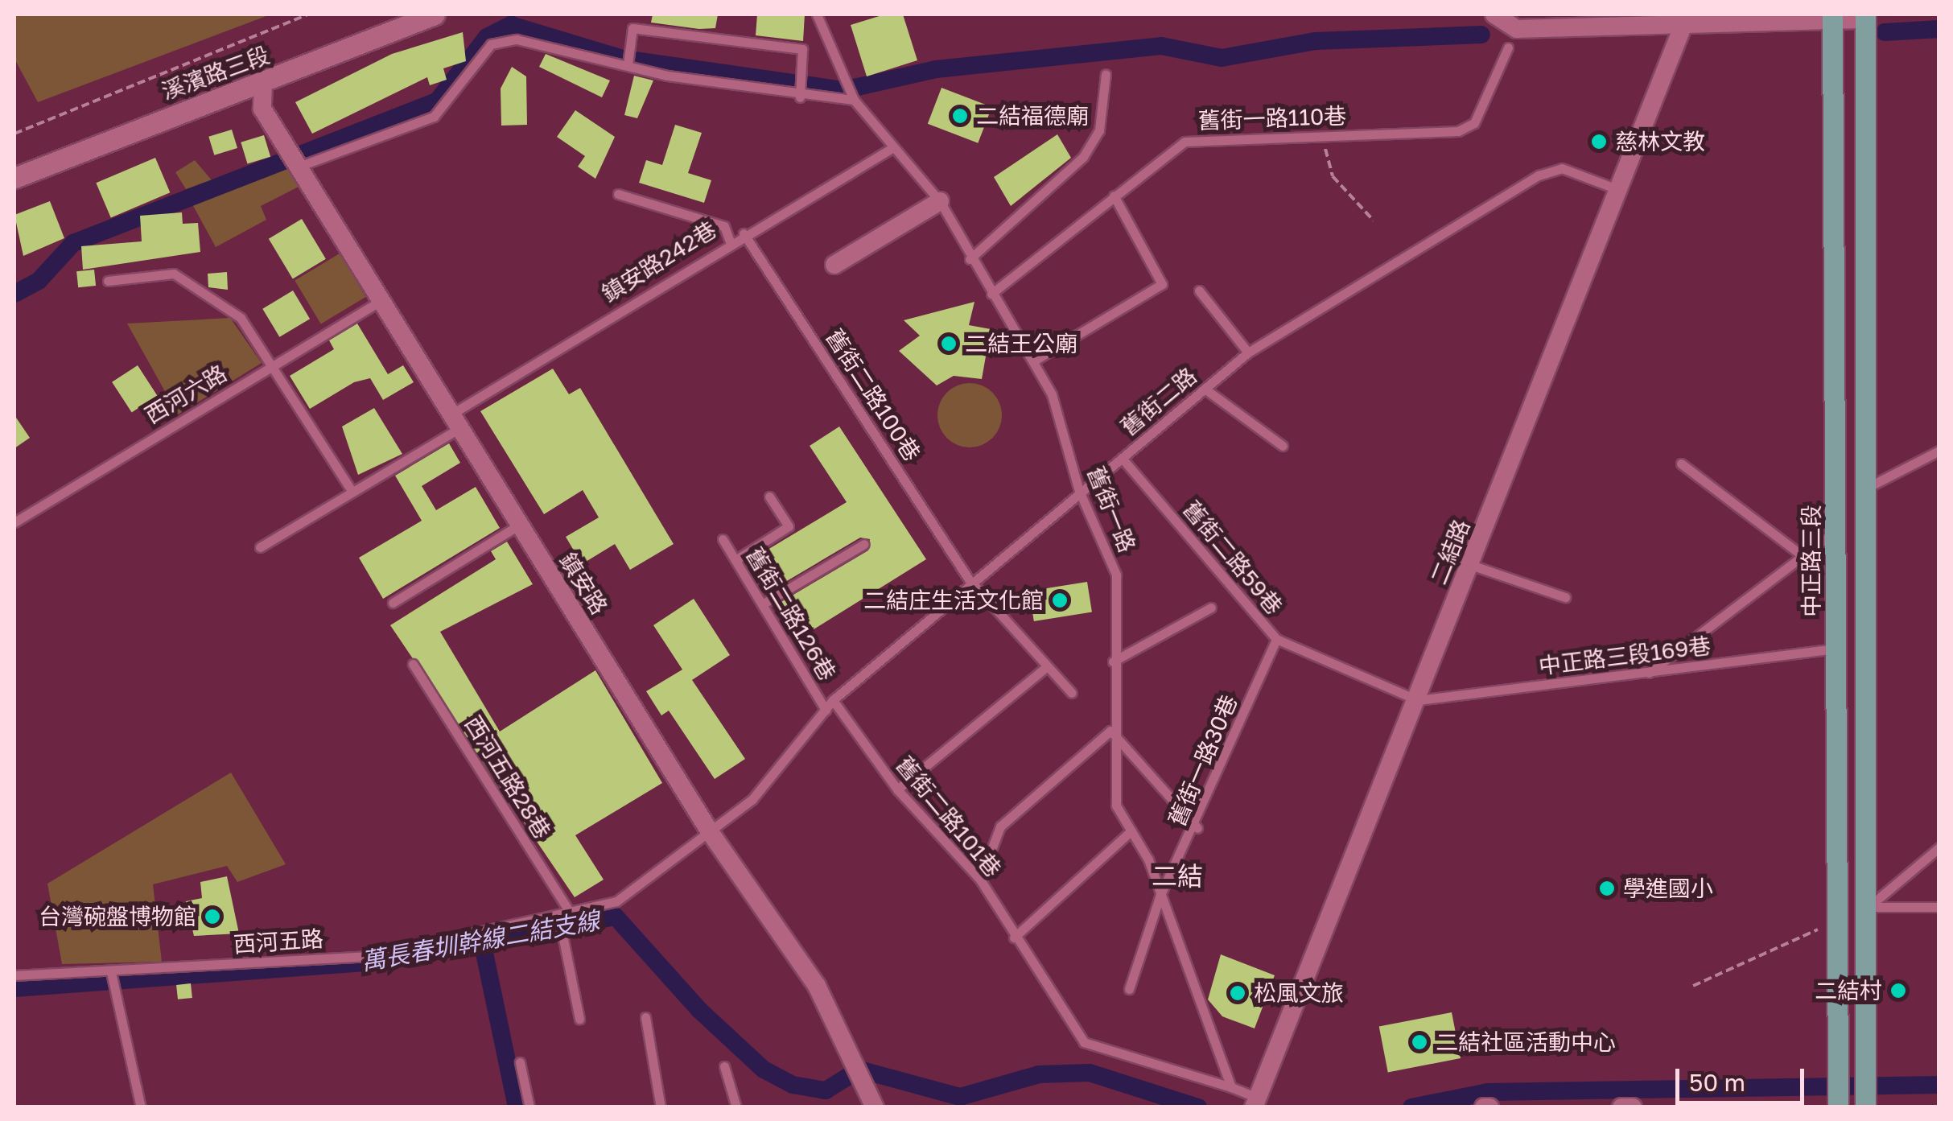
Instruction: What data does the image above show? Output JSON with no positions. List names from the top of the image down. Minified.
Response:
{"streets":{"main road":["中正路三段"],"street":["溪濱路三段","二結路","鎮安路"],"lane":["舊街一路110巷","鎮安路242巷","西河六路","舊街二路100巷","舊街二路","舊街一路","舊街二路59巷","舊街二路126巷","中正路三段169巷","舊街一路30巷","西河五路28巷","舊街二路101巷","西河五路"]},"crossings":[["溪濱路三段","鎮安路"],["舊街一路110巷","舊街一路"],["鎮安路242巷","舊街二路100巷"],["鎮安路242巷","舊街一路"],["鎮安路242巷","鎮安路"],["西河六路","鎮安路"],["舊街二路100巷","舊街二路"],["舊街二路","舊街一路"],["舊街二路","二結路"],["舊街二路","舊街二路59巷"],["舊街二路","鎮安路"],["舊街二路","舊街二路126巷"],["舊街二路","舊街二路101巷"],["舊街二路","西河五路"],["舊街一路","舊街一路30巷"],["舊街一路","舊街二路101巷"],["二結路","舊街二路59巷"],["二結路","中正路三段169巷"],["舊街二路59巷","中正路三段169巷"],["舊街二路59巷","舊街一路30巷"],["中正路三段","中正路三段169巷"],["鎮安路","西河五路"],["西河五路28巷","西河五路"]],"districts":["二結"],"water":["萬長春圳幹線二結支線"],"places":["二結福德廟","慈林文教","二結王公廟","二結庄生活文化館","學進國小","台灣碗盤博物館","二結村","松風文旅","二結社區活動中心"],"scale_bar":"50 m"}
